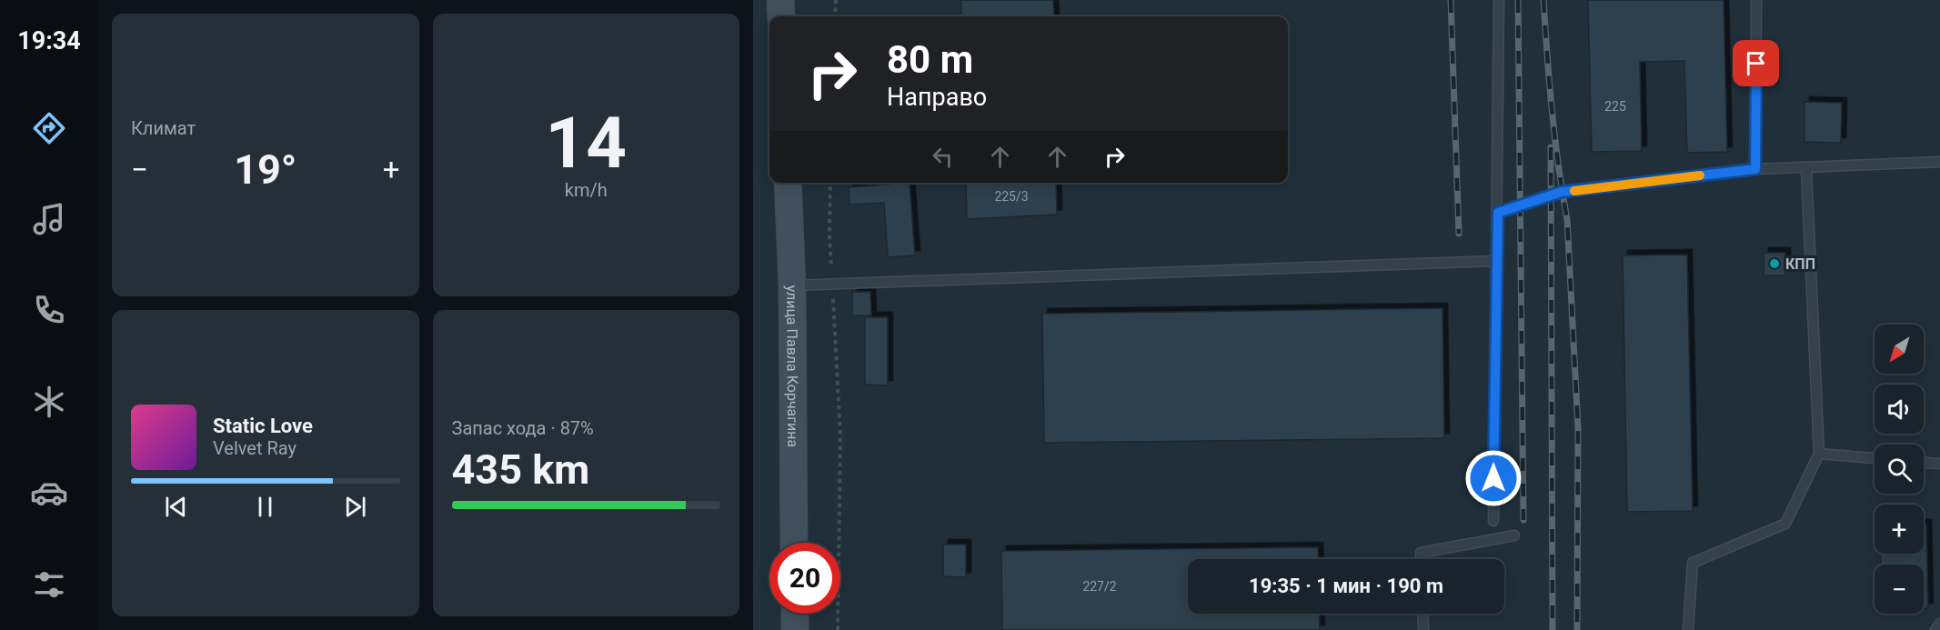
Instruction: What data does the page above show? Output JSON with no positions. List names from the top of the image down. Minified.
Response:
{"streets":{"main road":["улица Павла Корчагина"]},"places":["КПП"],"house_numbers":["225","225/3","227/2"],"north":"bottom left","page":{"tabs":"19:34","tile":["Климат",["14","km/h"],["Запас хода · 87%","435 km"]],"turn":["80 m","Направо"],"heat":["−","19°","+"],"map_buttons":["+","−"],"song":["Static Love","Velvet Ray"],"limit":"20","trip":"19:35 · 1 мин · 190 m"}}
